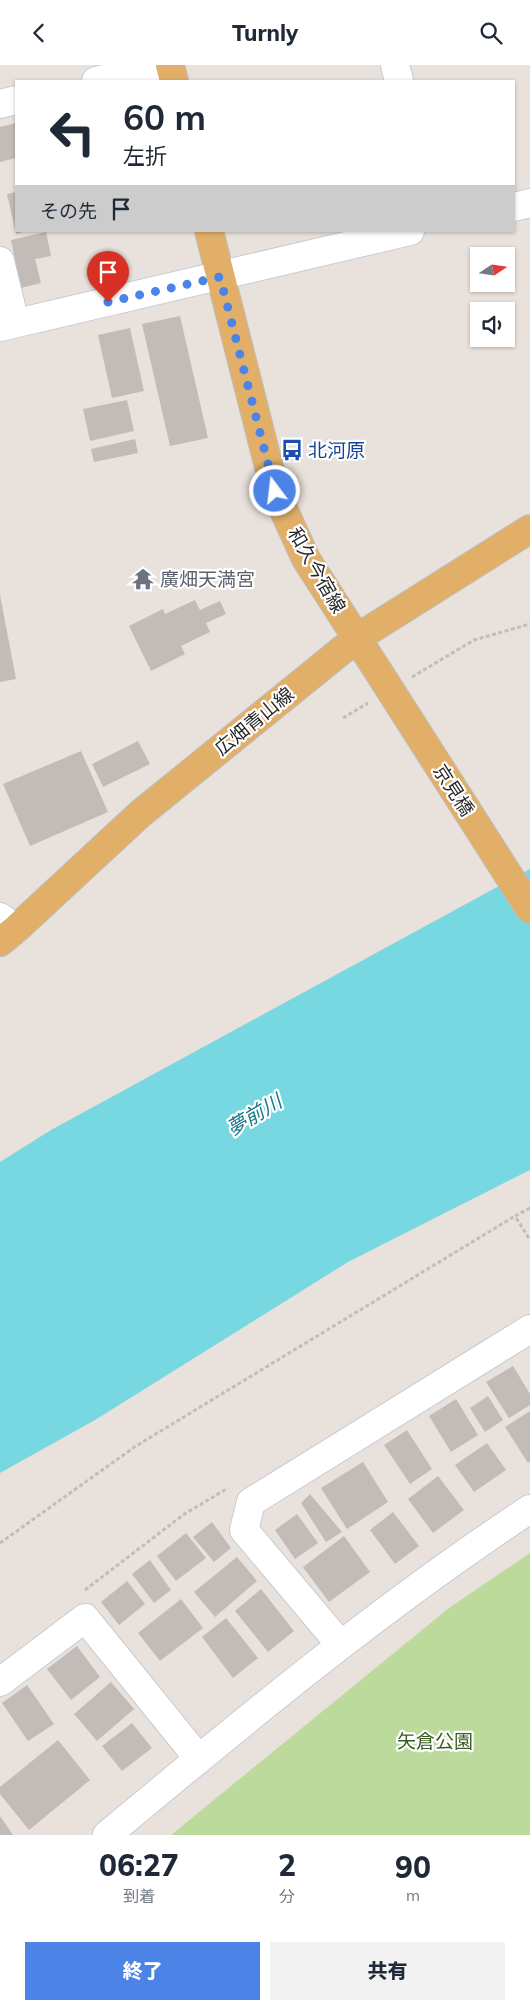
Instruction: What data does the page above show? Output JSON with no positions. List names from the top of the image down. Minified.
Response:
{"streets":{"main road":["和久今宿線","広畑青山線","京見橋"]},"crossings":[["和久今宿線","広畑青山線"],["和久今宿線","京見橋"]],"water":["夢前川"],"parks":["矢倉公園"],"places":{"bus stop":["北河原"],"temple":["廣畑天満宮"]},"north":"right","page":{"header":"Turnly","turn":["60 m","左折"],"then":"その先","eta":["06:27","到着","2","分","90","m"],"buttons":["終了","共有"]}}
